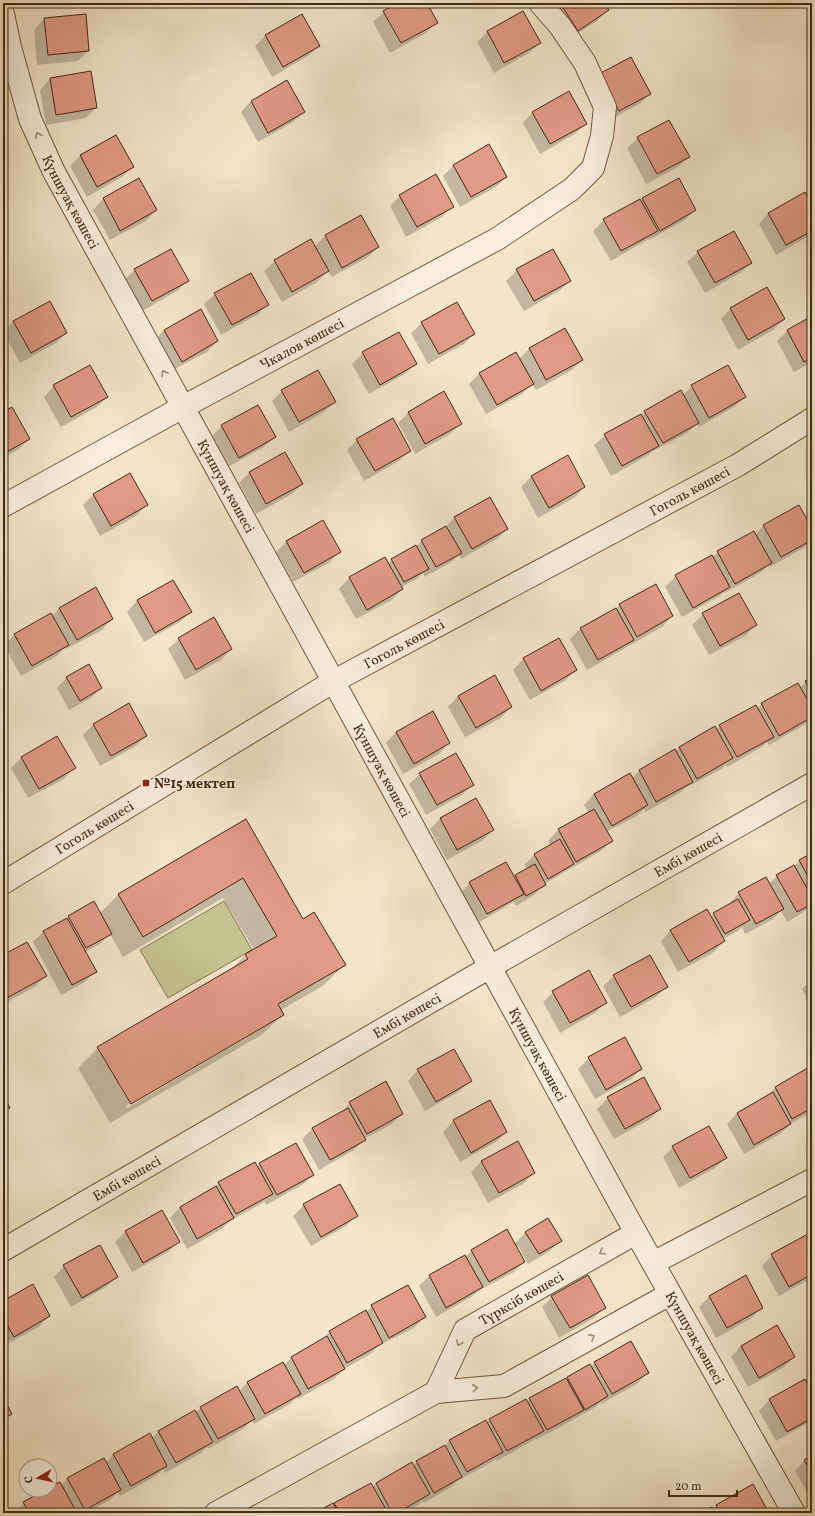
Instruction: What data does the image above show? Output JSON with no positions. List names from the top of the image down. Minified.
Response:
{"streets":{"street":["Күншуақ көшесі","Чкалов көшесі","Гоголь көшесі","Ембі көшесі","Түрксіб көшесі"]},"crossings":[["Күншуақ көшесі","Чкалов көшесі"],["Күншуақ көшесі","Гоголь көшесі"],["Күншуақ көшесі","Ембі көшесі"],["Күншуақ көшесі","Түрксіб көшесі"]],"places":{"transit":["№15 мектеп"]},"scale_bar":"20 m","north":"left"}
